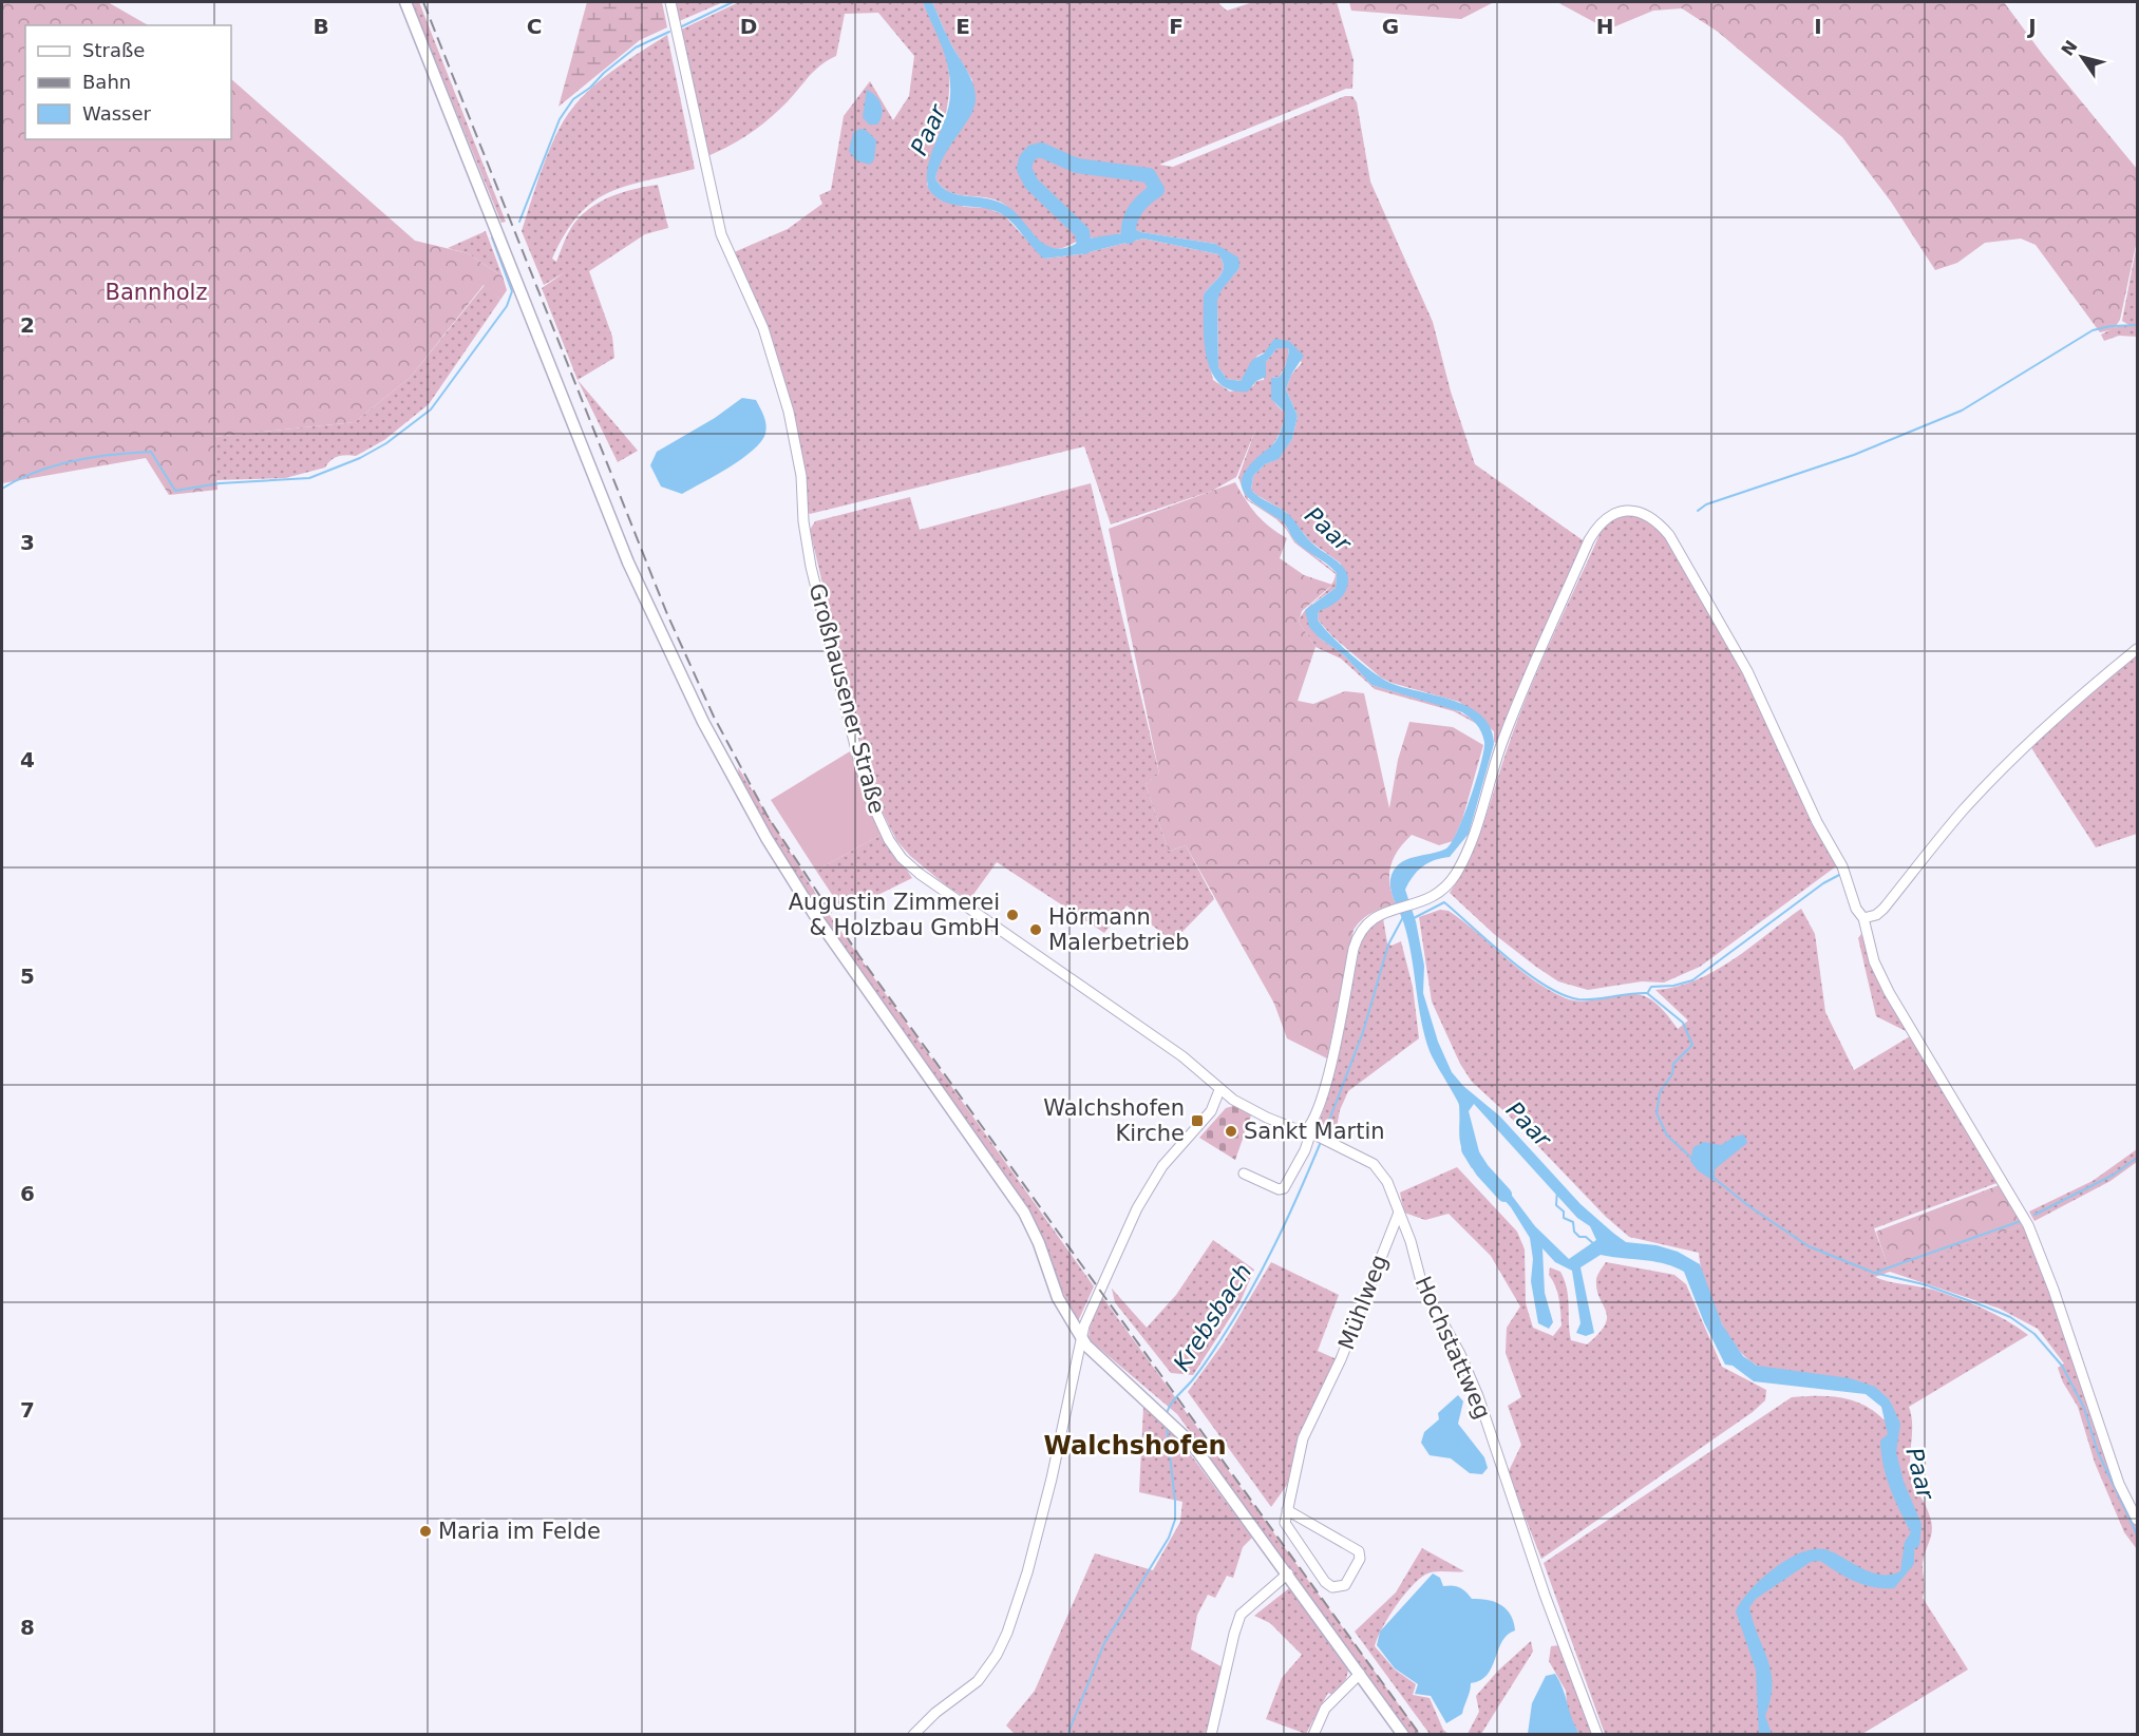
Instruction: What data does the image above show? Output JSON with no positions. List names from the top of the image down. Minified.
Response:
{"streets":{"street":["Großhausener Straße","Mühlweg","Hochstattweg"]},"crossings":[["Mühlweg","Hochstattweg"]],"districts":["Walchshofen"],"water":["Paar","Krebsbach"],"parks":["Bannholz"],"places":{"other":["Augustin Zimmerei & Holzbau GmbH","Hörmann Malerbetrieb","Sankt Martin","Maria im Felde"],"transit":["Walchshofen Kirche"]},"legend":["Straße","Bahn","Wasser"],"north":"top left","grid":{"columns":["B","C","D","E","F","G","H","I","J"],"rows":["2","3","4","5","6","7","8"]}}
